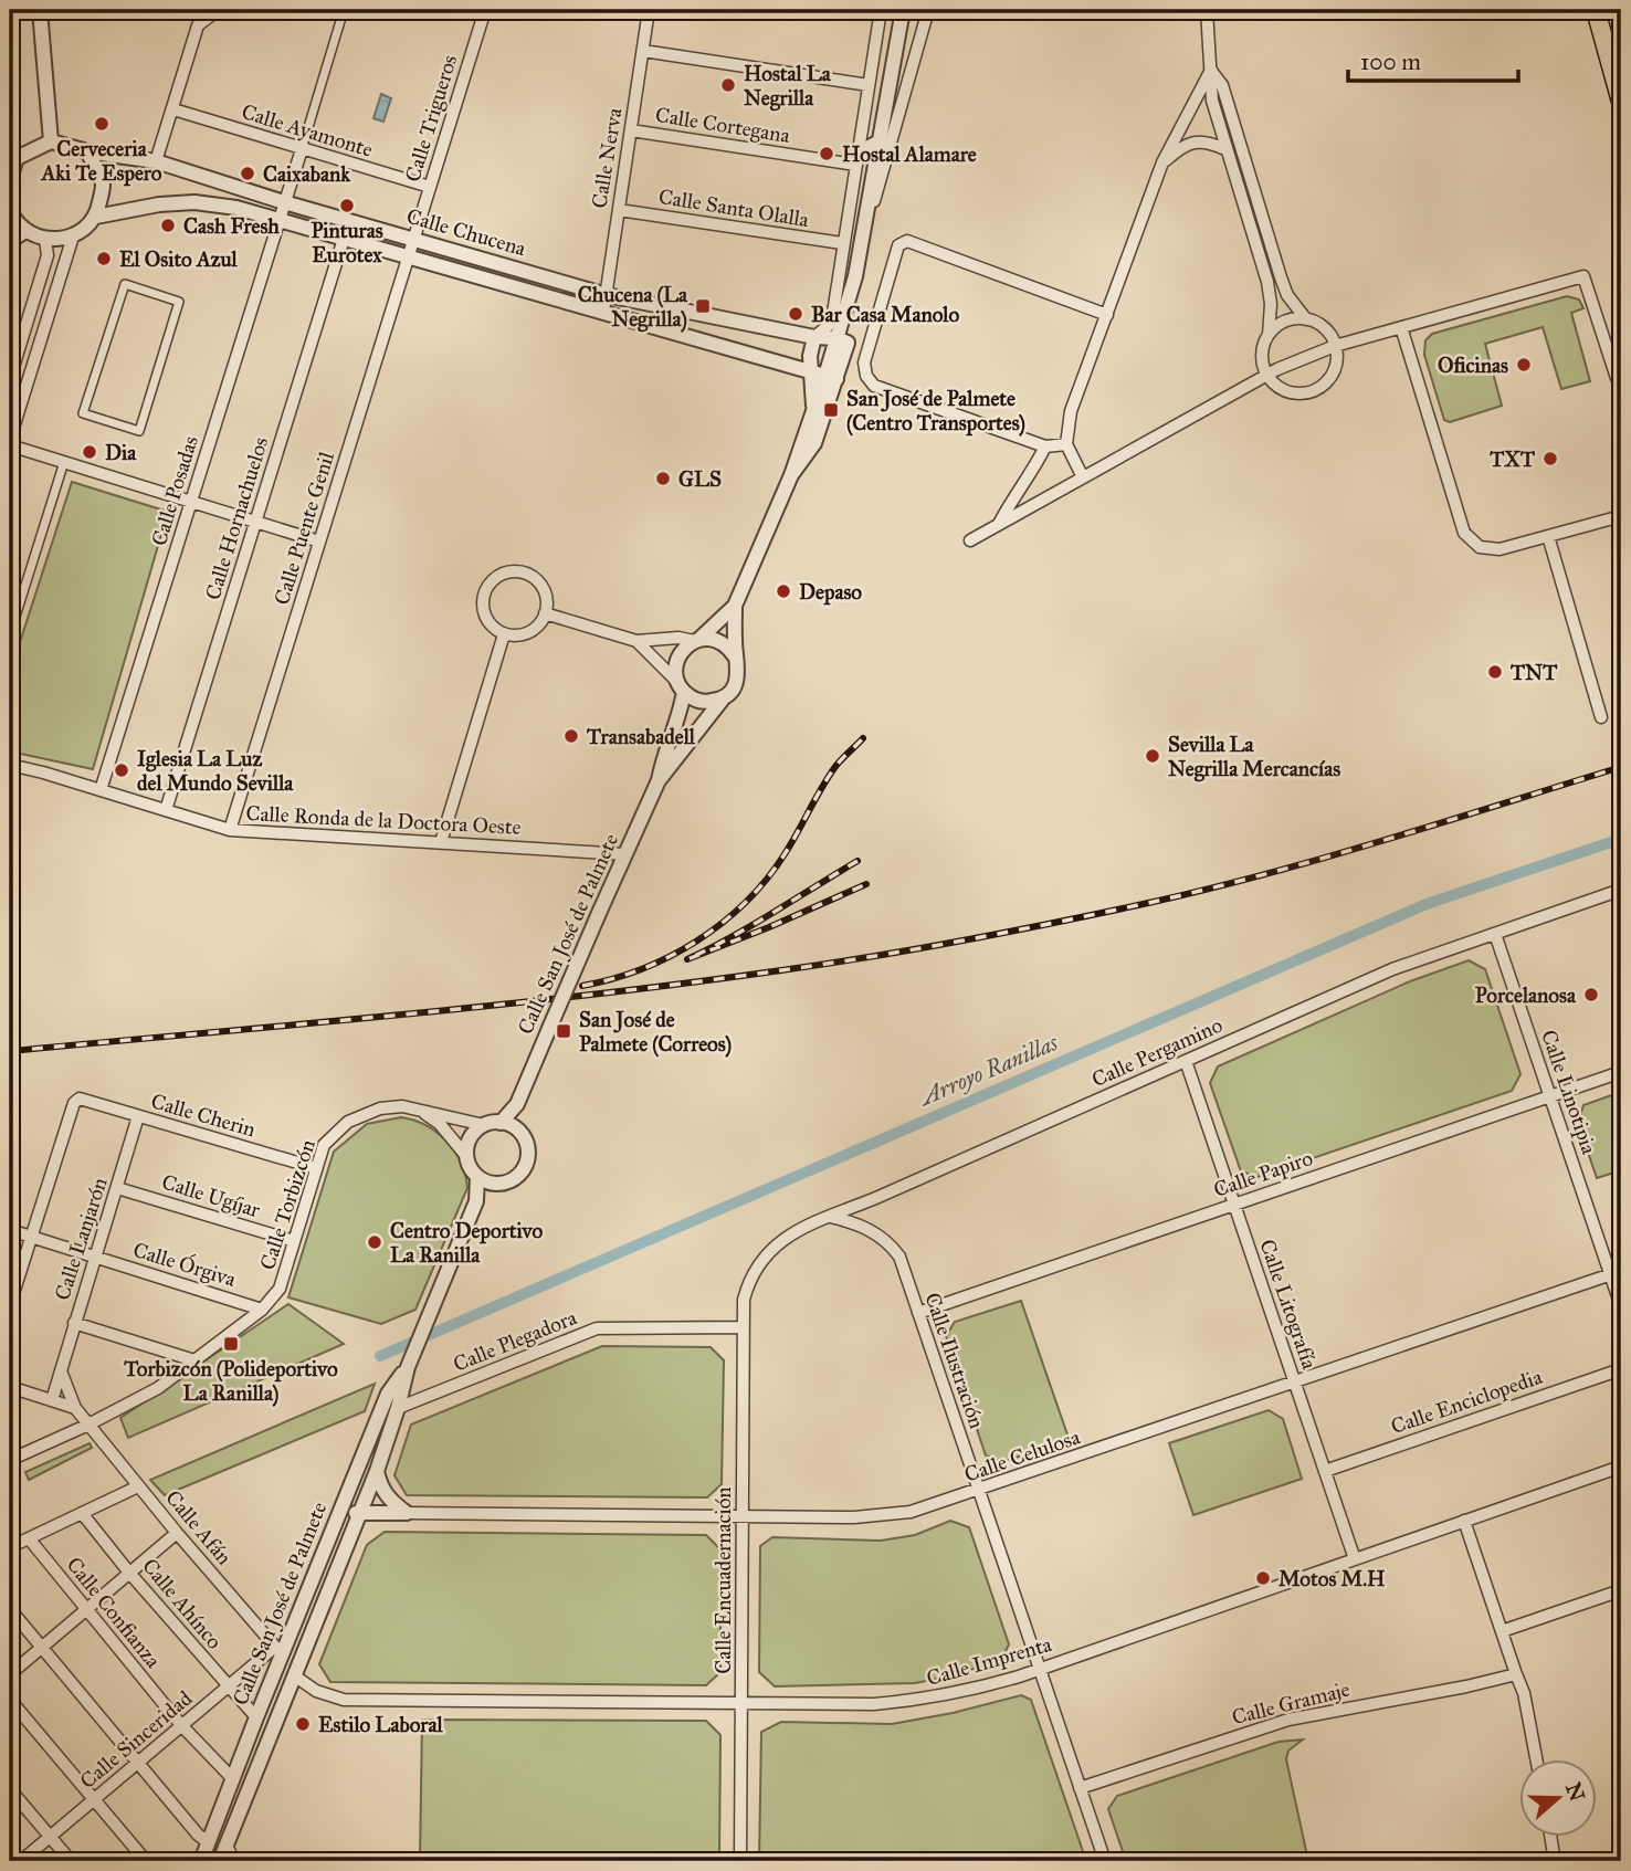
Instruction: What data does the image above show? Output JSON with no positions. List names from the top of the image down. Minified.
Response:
{"streets":{"street":["Calle Trigueros","Calle Cortegana","Calle Ayamonte","Calle Nerva","Calle Santa Olalla","Calle Chucena","Calle Posadas","Calle Hornachuelos","Calle Puente Genil","Calle Ronda de la Doctora Oeste","Calle San José de Palmete","Calle Pergamino","Calle Linotipia","Calle Cherin","Calle Papiro","Calle Ugíjar","Calle Torbizcón","Calle Lanjarón","Calle Órgiva","Calle Litografía","Calle Plegadora","Calle Ilustración","Calle Enciclopedia","Calle Celulosa","Calle Afán","Calle Encuadernación","Calle Ahínco","Calle Confianza","Calle Imprenta","Calle Gramaje","Calle Sinceridad"]},"crossings":[["Calle Trigueros","Calle Ayamonte"],["Calle Trigueros","Calle Chucena"],["Calle Trigueros","Calle Puente Genil"],["Calle Cortegana","Calle Nerva"],["Calle Ayamonte","Calle Posadas"],["Calle Nerva","Calle Santa Olalla"],["Calle Nerva","Calle Chucena"],["Calle Chucena","Calle Posadas"],["Calle Chucena","Calle Hornachuelos"],["Calle Chucena","Calle Puente Genil"],["Calle Posadas","Calle Ronda de la Doctora Oeste"],["Calle Hornachuelos","Calle Ronda de la Doctora Oeste"],["Calle Puente Genil","Calle Ronda de la Doctora Oeste"],["Calle Ronda de la Doctora Oeste","Calle San José de Palmete"],["Calle San José de Palmete","Calle Torbizcón"],["Calle San José de Palmete","Calle Plegadora"],["Calle San José de Palmete","Calle Afán"],["Calle San José de Palmete","Calle Ahínco"],["Calle San José de Palmete","Calle Confianza"],["Calle San José de Palmete","Calle Imprenta"],["Calle San José de Palmete","Calle Sinceridad"],["Calle Pergamino","Calle Linotipia"],["Calle Pergamino","Calle Litografía"],["Calle Pergamino","Calle Ilustración"],["Calle Pergamino","Calle Encuadernación"],["Calle Linotipia","Calle Papiro"],["Calle Linotipia","Calle Celulosa"],["Calle Cherin","Calle Torbizcón"],["Calle Cherin","Calle Lanjarón"],["Calle Cherin","Calle Órgiva"],["Calle Papiro","Calle Litografía"],["Calle Papiro","Calle Ilustración"],["Calle Ugíjar","Calle Torbizcón"],["Calle Ugíjar","Calle Lanjarón"],["Calle Torbizcón","Calle Órgiva"],["Calle Torbizcón","Calle Afán"],["Calle Lanjarón","Calle Órgiva"],["Calle Litografía","Calle Enciclopedia"],["Calle Litografía","Calle Celulosa"],["Calle Litografía","Calle Imprenta"],["Calle Plegadora","Calle Encuadernación"],["Calle Ilustración","Calle Celulosa"],["Calle Ilustración","Calle Imprenta"],["Calle Ilustración","Calle Gramaje"],["Calle Celulosa","Calle Encuadernación"],["Calle Afán","Calle Sinceridad"],["Calle Encuadernación","Calle Imprenta"],["Calle Ahínco","Calle Sinceridad"],["Calle Confianza","Calle Sinceridad"]],"water":["Arroyo Ranillas"],"places":{"other":["Hostal La Negrilla","Cerveceria Aki Te Espero","Hostal Alamare","Caixabank","Pinturas Eurotex","Cash Fresh","El Osito Azul","Bar Casa Manolo","Oficinas","Dia","TXT","GLS","Depaso","TNT","Transabadell","Sevilla La Negrilla Mercancías","Iglesia La Luz del Mundo Sevilla","Porcelanosa","Centro Deportivo La Ranilla","Motos M.H","Estilo Laboral"],"transit":["Chucena (La Negrilla)","San José de Palmete (Centro Transportes)","San José de Palmete (Correos)","Torbizcón (Polideportivo La Ranilla)"]},"scale_bar":"100 m","north":"right"}
